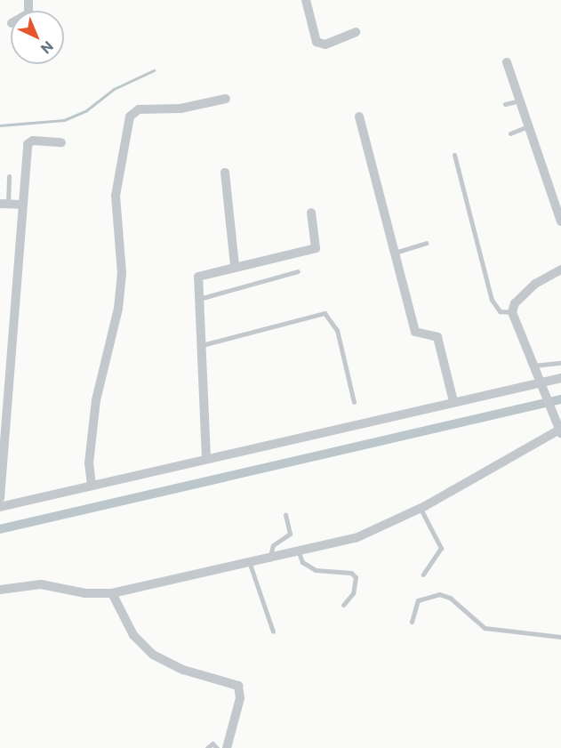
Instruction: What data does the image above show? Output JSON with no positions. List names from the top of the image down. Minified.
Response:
{"north":"bottom right"}
